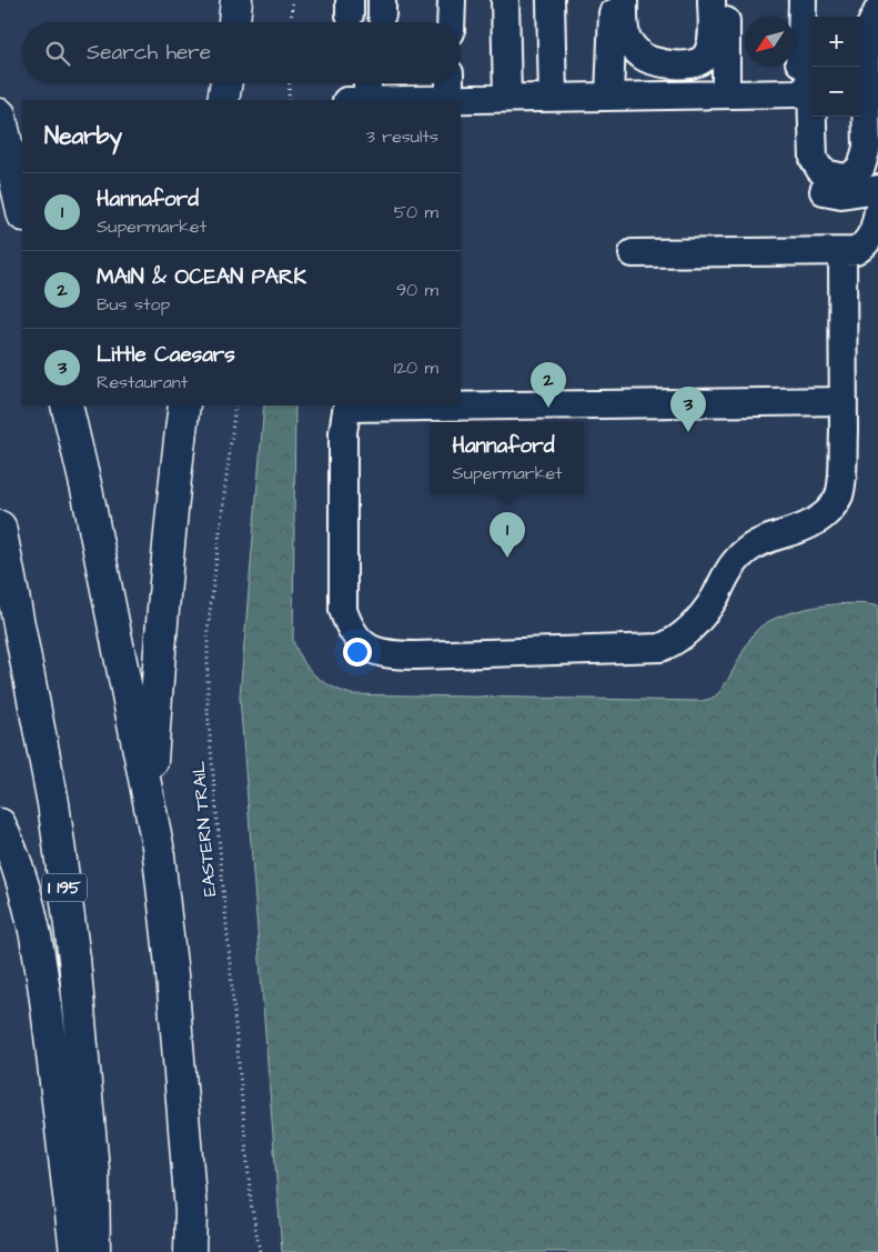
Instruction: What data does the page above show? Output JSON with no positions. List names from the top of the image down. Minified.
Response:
{"streets":{"highway":["I 195"],"path":["EASTERN TRAIL"]},"north":"bottom left","page":{"map_buttons":["+","−"],"search":"Search here","heading":["Nearby","3 results"],"list":[{"mark":"1","name":"Hannaford","note":"Supermarket","value":"50 m"},{"mark":"2","name":"MAIN & OCEAN PARK","note":"Bus stop","value":"90 m"},{"mark":"3","name":"Little Caesars","note":"Restaurant","value":"120 m"}],"pins":["2","3","1"],"popup":["Hannaford","Supermarket"]}}
